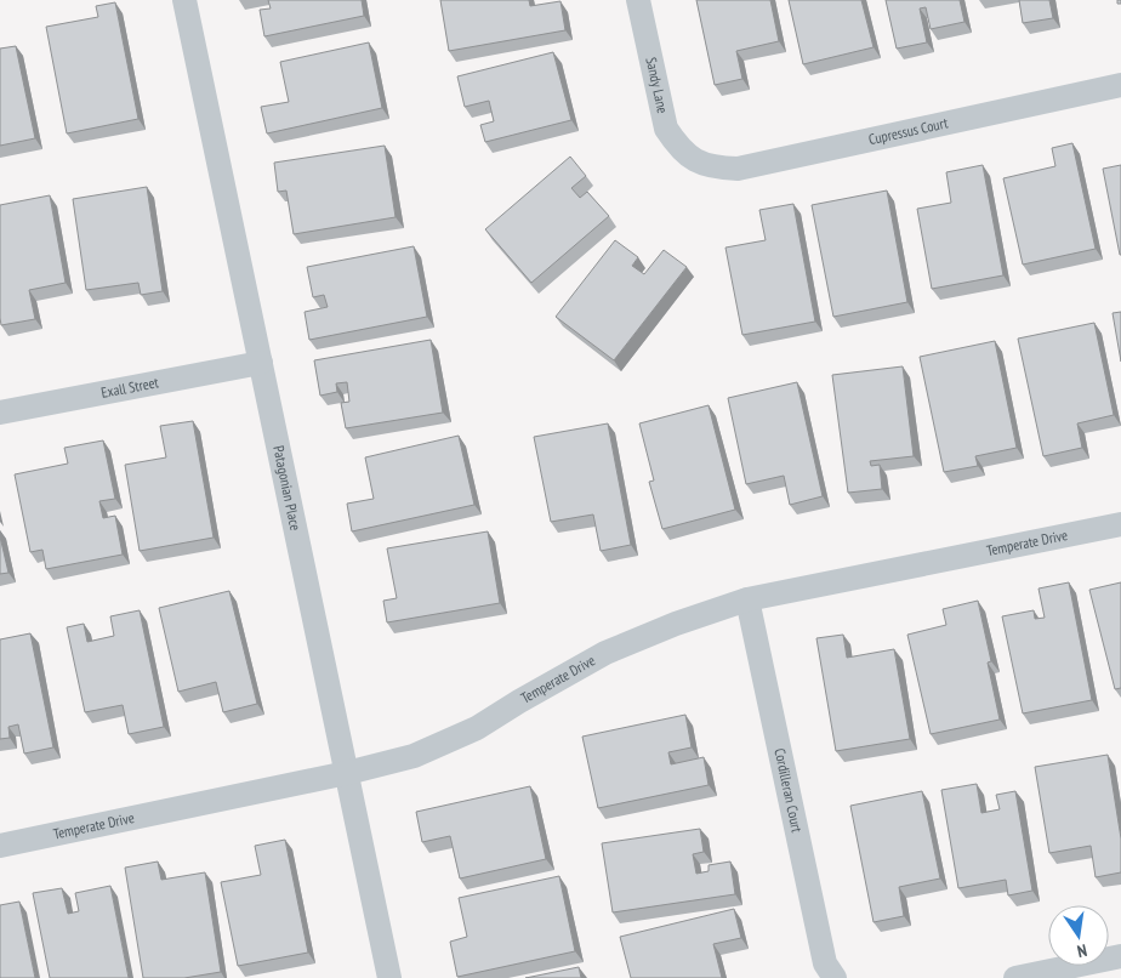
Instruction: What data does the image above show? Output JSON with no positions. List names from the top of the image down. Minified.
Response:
{"streets":{"street":["Sandy Lane","Cupressus Court","Exall Street","Patagonian Place","Temperate Drive","Cordilleran Court"]},"crossings":[["Sandy Lane","Cupressus Court"],["Exall Street","Patagonian Place"],["Patagonian Place","Temperate Drive"],["Temperate Drive","Cordilleran Court"]],"north":"bottom"}
